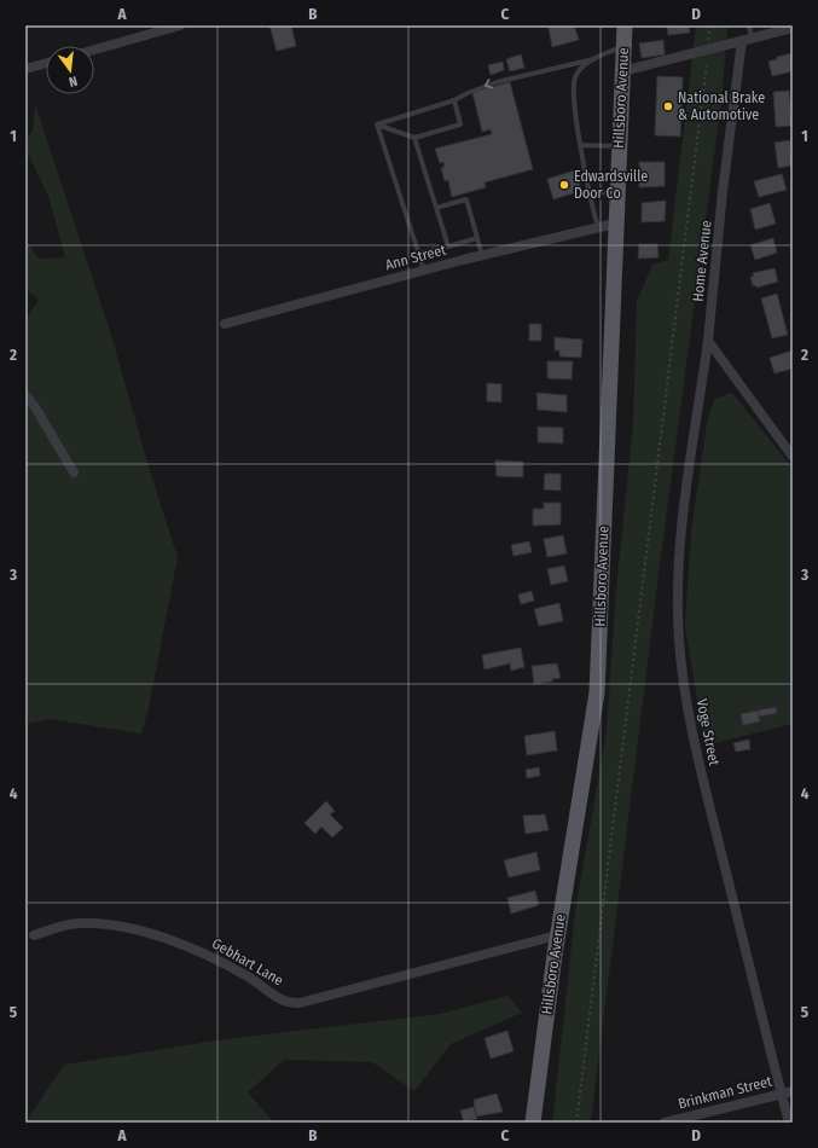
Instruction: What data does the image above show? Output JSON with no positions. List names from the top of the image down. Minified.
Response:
{"streets":{"main road":["Hillsboro Avenue"],"street":["Ann Street","Home Avenue","Voge Street","Gebhart Lane","Brinkman Street"]},"crossings":[["Hillsboro Avenue","Ann Street"],["Hillsboro Avenue","Gebhart Lane"],["Home Avenue","Voge Street"],["Voge Street","Brinkman Street"]],"places":["National Brake & Automotive","Edwardsville Door Co"],"north":"bottom","grid":{"columns":["A","B","C","D"],"rows":["1","2","3","4","5"]}}
